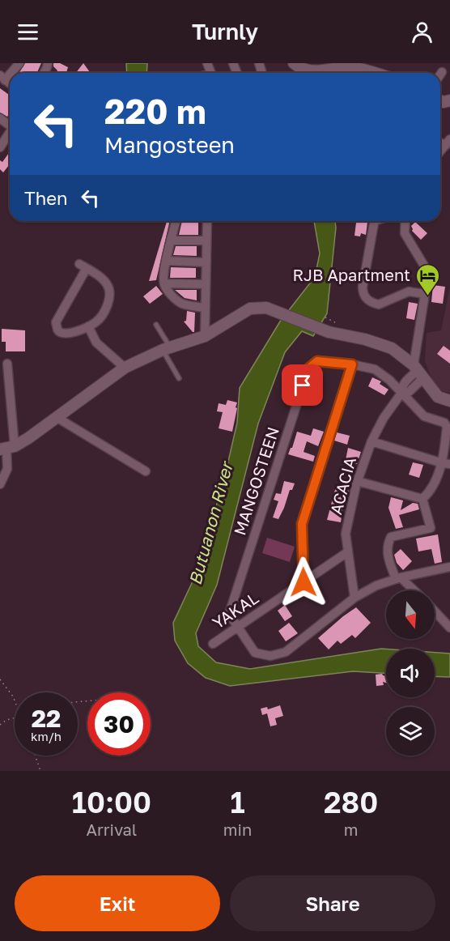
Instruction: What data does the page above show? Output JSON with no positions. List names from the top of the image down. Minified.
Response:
{"streets":{"street":["MANGOSTEEN","ACACIA","YAKAL"]},"crossings":[["MANGOSTEEN","ACACIA"],["MANGOSTEEN","YAKAL"],["ACACIA","YAKAL"]],"water":["Butuanon River"],"places":{"hotel":["RJB Apartment"]},"north":"bottom","page":{"header":"Turnly","turn":["220 m","Mangosteen"],"then":"Then","speed":"22 km/h","limit":"30","eta":["10:00","Arrival","1","min","280","m"],"buttons":["Exit","Share"]}}
